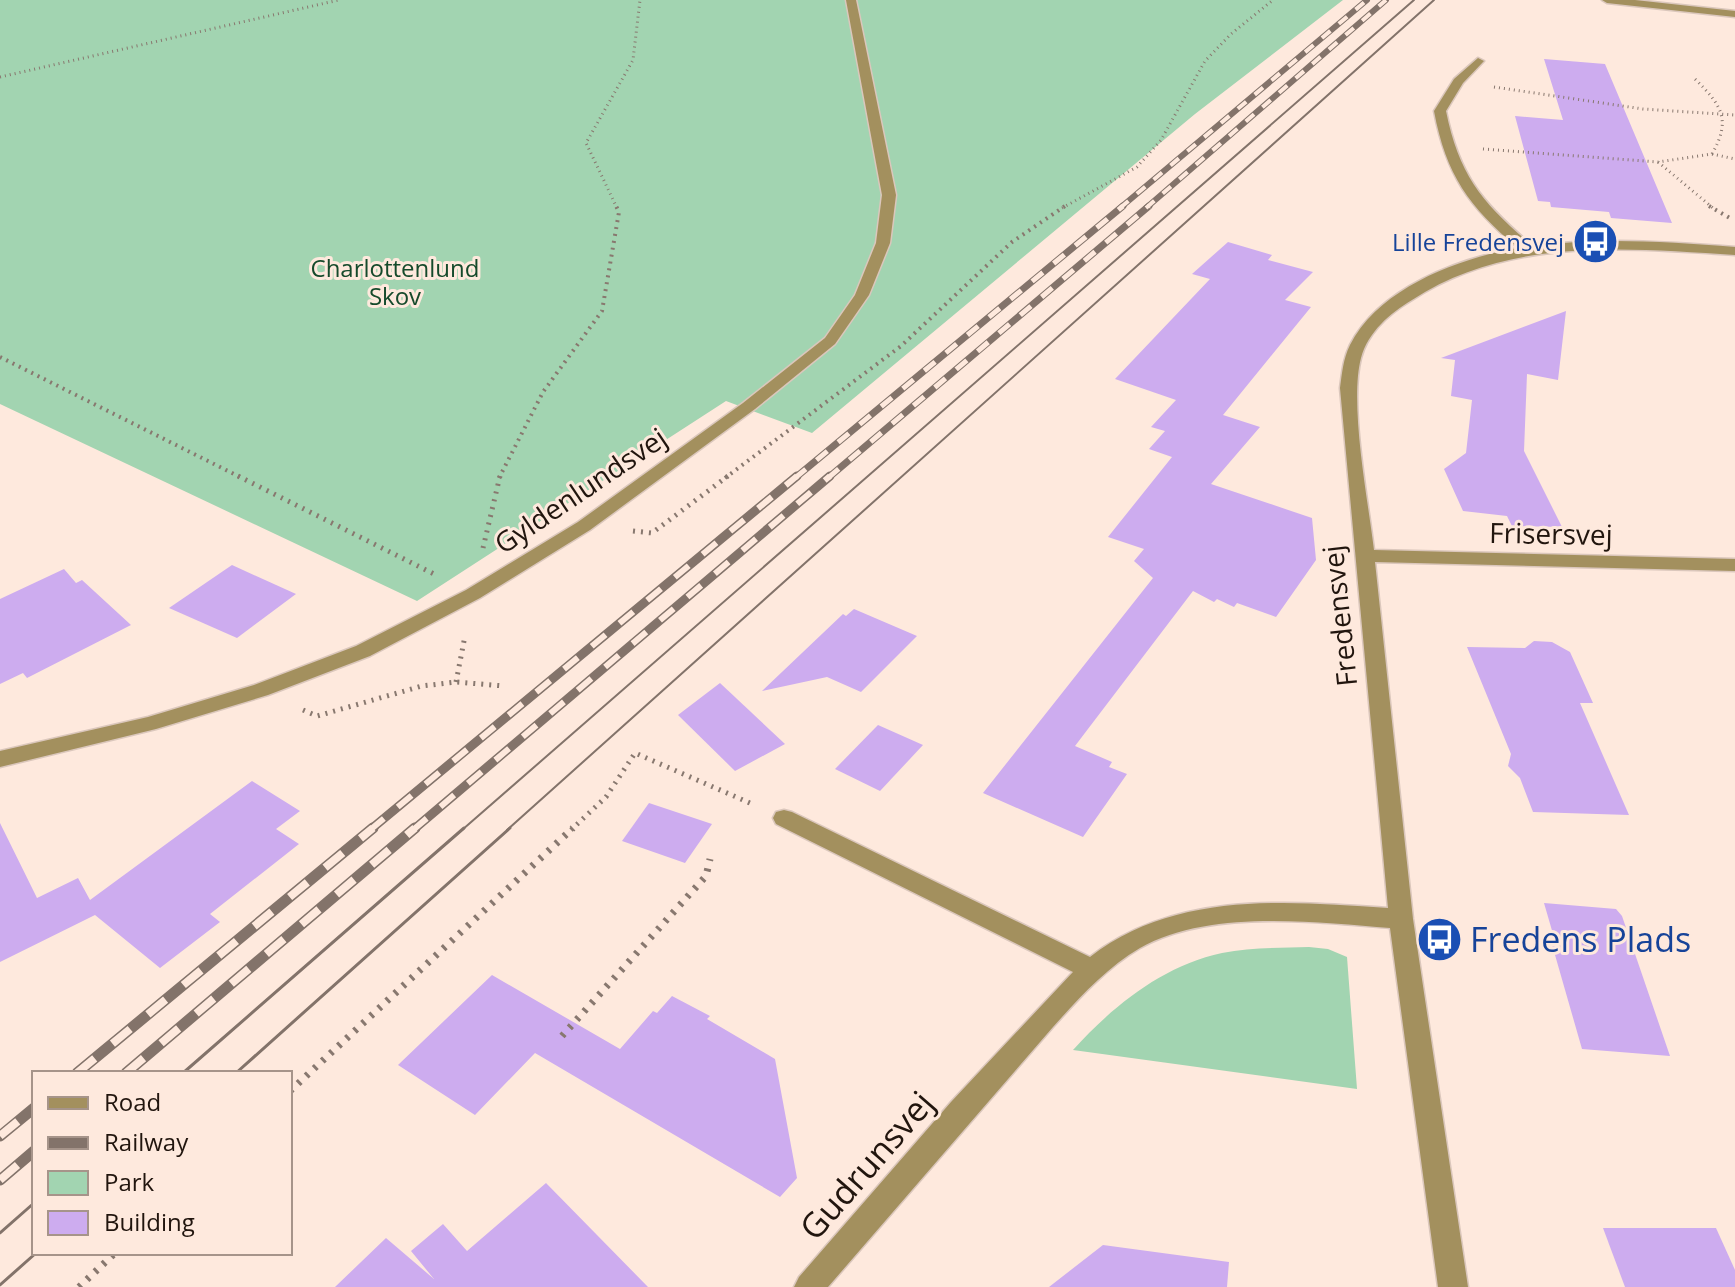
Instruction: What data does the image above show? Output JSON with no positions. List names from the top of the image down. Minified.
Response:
{"streets":{"street":["Gyldenlundsvej","Frisersvej","Fredensvej","Gudrunsvej"]},"crossings":[["Frisersvej","Fredensvej"]],"parks":["Charlottenlund Skov"],"places":{"bus stop":["Lille Fredensvej","Fredens Plads"]},"legend":["Road","Railway","Park","Building"]}
